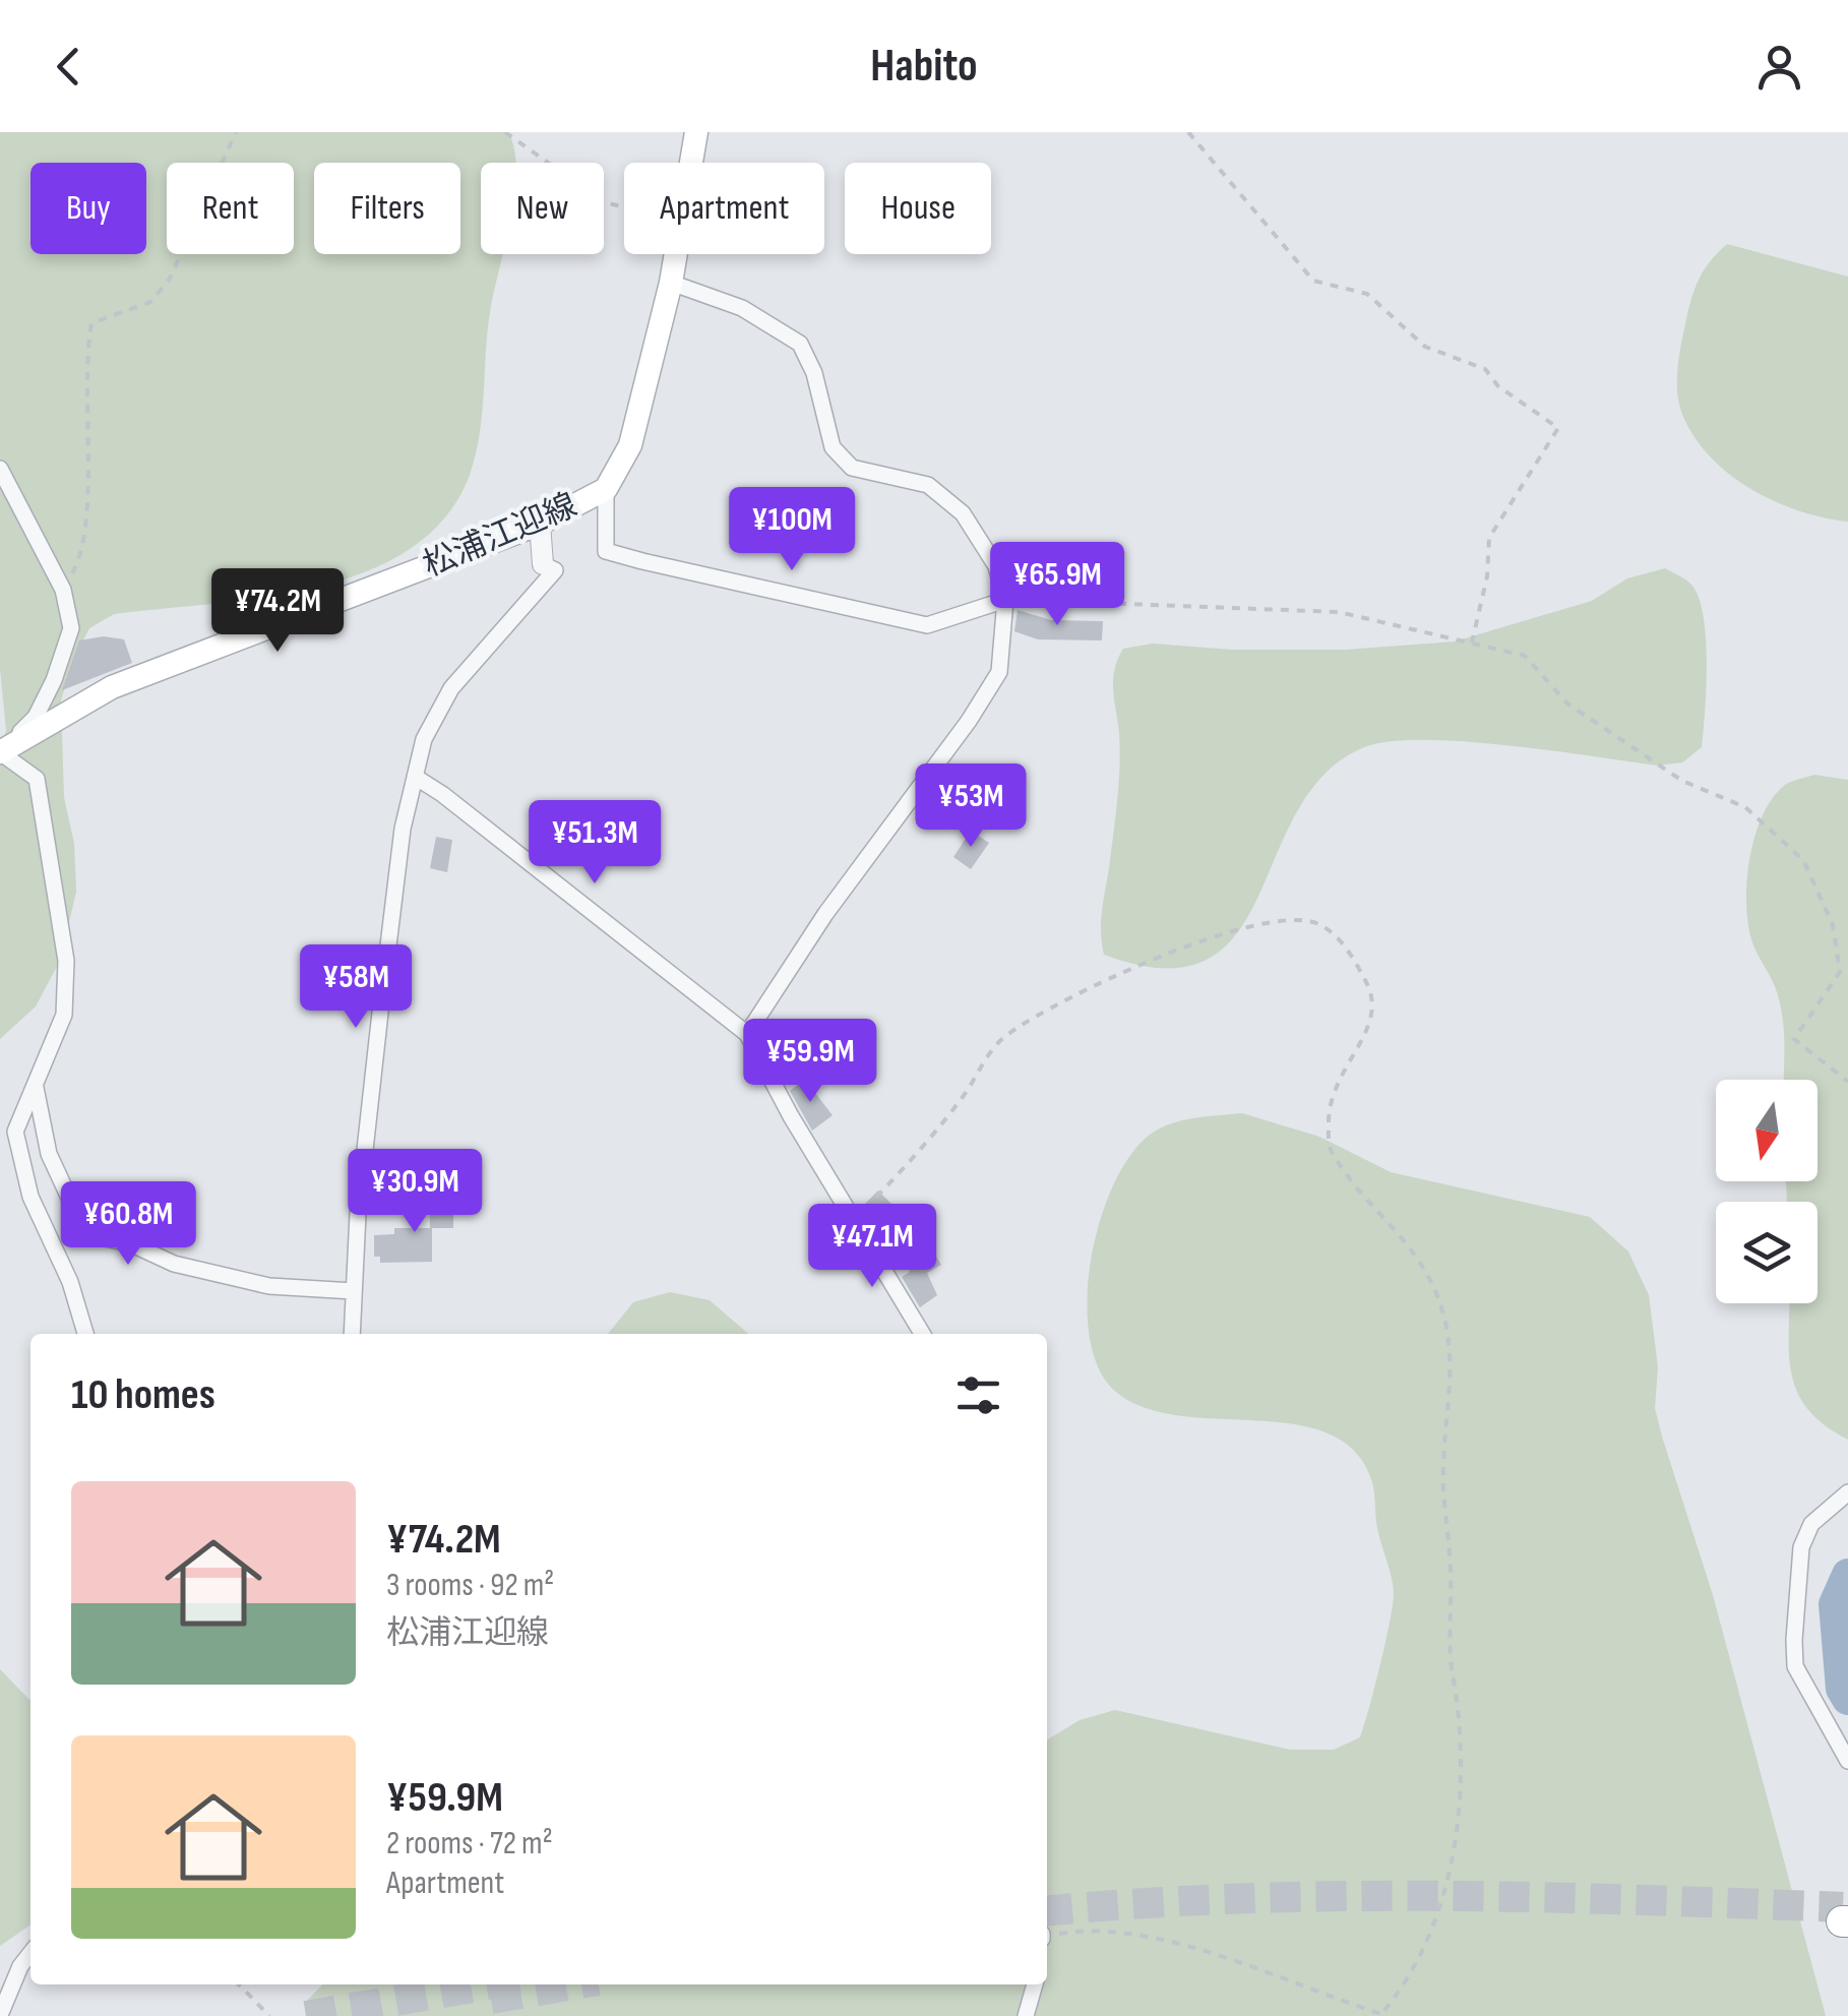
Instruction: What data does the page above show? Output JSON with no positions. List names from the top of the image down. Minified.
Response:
{"streets":{"main road":["松浦江迎線"]},"north":"bottom","page":{"header":"Habito","chip":["Buy","Rent","Filters","New","Apartment","House"],"price":["¥100M","¥65.9M","¥74.2M","¥53M","¥51.3M","¥58M","¥59.9M","¥30.9M","¥60.8M","¥47.1M"],"heading":"10 homes","list":[{"name":"¥74.2M","note":"3 rooms · 92 m² · 松浦江迎線"},{"name":"¥59.9M","note":"2 rooms · 72 m² · Apartment"}]}}
